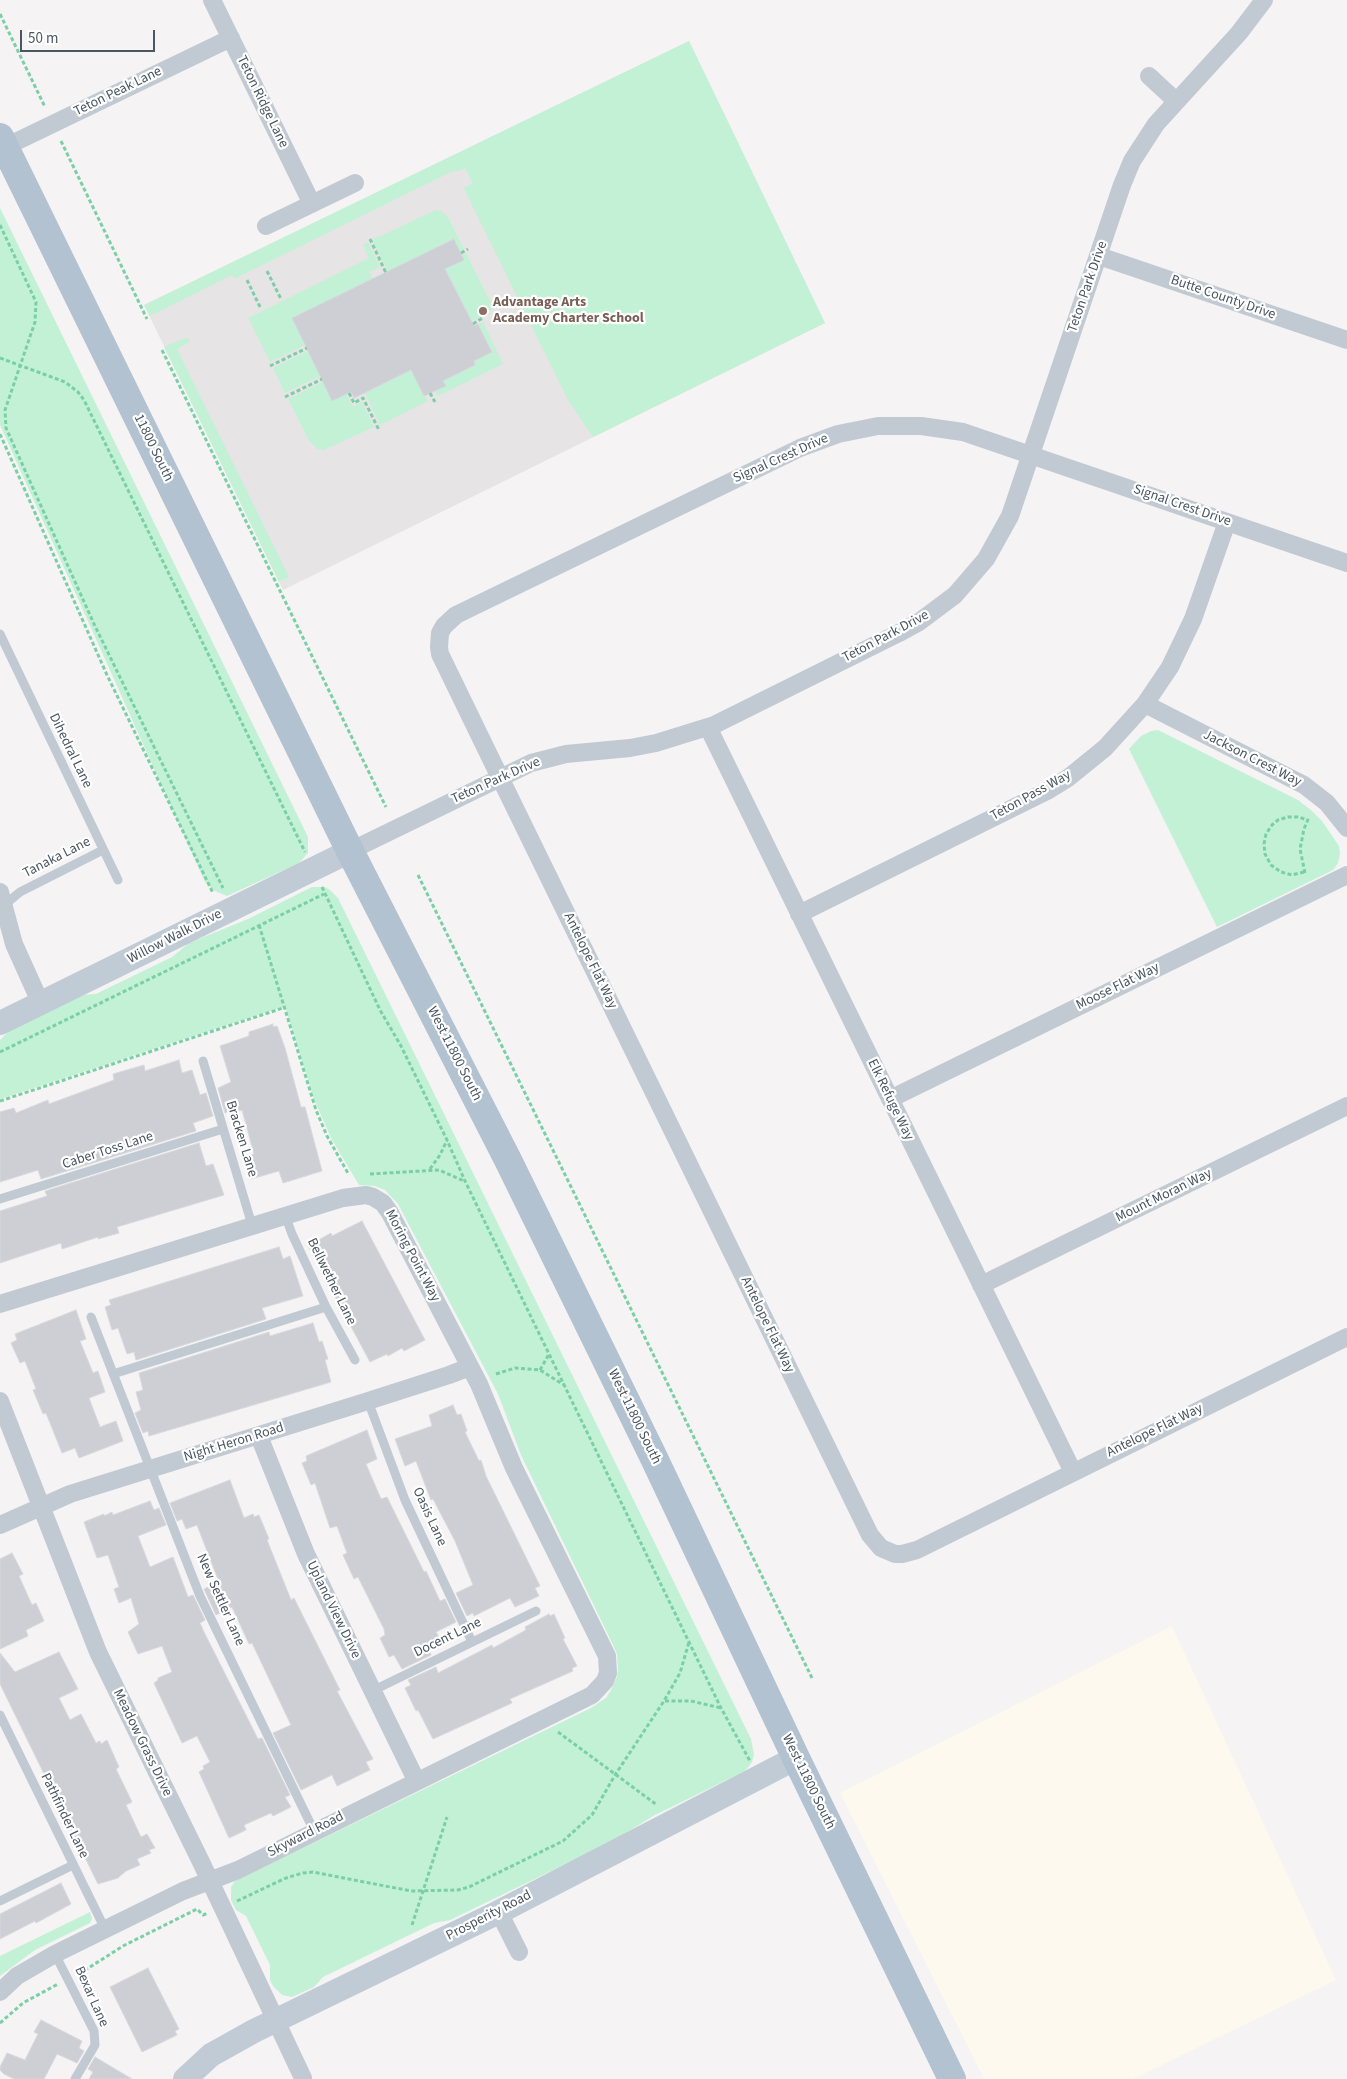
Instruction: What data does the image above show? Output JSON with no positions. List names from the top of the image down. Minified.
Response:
{"streets":{"main road":["11800 South","West 11800 South"],"street":["Teton Peak Lane","Teton Ridge Lane","Teton Park Drive","Butte County Drive","Signal Crest Drive","Jackson Crest Way","Teton Pass Way","Willow Walk Drive","Antelope Flat Way","Moose Flat Way","Elk Refuge Way","Mount Moran Way","Moring Point Way","Night Heron Road","Upland View Drive","Meadow Grass Drive","Skyward Road","Prosperity Road"],"lane":["Dihedral Lane","Tanaka Lane","Bracken Lane","Caber Toss Lane","Bellwether Lane","Oasis Lane","New Settler Lane","Docent Lane","Pathfinder Lane","Bexar Lane"]},"crossings":[["Teton Peak Lane","Teton Ridge Lane"],["Teton Peak Lane","11800 South"],["Teton Park Drive","Butte County Drive"],["Teton Park Drive","Signal Crest Drive"],["Teton Park Drive","Willow Walk Drive"],["Teton Park Drive","Antelope Flat Way"],["Teton Park Drive","West 11800 South"],["Teton Park Drive","Elk Refuge Way"],["11800 South","West 11800 South"],["Signal Crest Drive","Teton Pass Way"],["Signal Crest Drive","Antelope Flat Way"],["Dihedral Lane","Tanaka Lane"],["Jackson Crest Way","Teton Pass Way"],["Teton Pass Way","Elk Refuge Way"],["Willow Walk Drive","West 11800 South"],["Antelope Flat Way","Elk Refuge Way"],["Moose Flat Way","Elk Refuge Way"],["West 11800 South","Prosperity Road"],["Elk Refuge Way","Mount Moran Way"],["Bracken Lane","Caber Toss Lane"],["Bracken Lane","Moring Point Way"],["Moring Point Way","Bellwether Lane"],["Moring Point Way","Night Heron Road"],["Moring Point Way","Skyward Road"],["Night Heron Road","Oasis Lane"],["Night Heron Road","New Settler Lane"],["Night Heron Road","Upland View Drive"],["Night Heron Road","Meadow Grass Drive"],["Oasis Lane","Docent Lane"],["New Settler Lane","Skyward Road"],["Upland View Drive","Docent Lane"],["Upland View Drive","Skyward Road"],["Meadow Grass Drive","Skyward Road"],["Meadow Grass Drive","Prosperity Road"],["Pathfinder Lane","Skyward Road"],["Skyward Road","Bexar Lane"]],"places":["Advantage Arts Academy Charter School"],"scale_bar":"50 m"}
